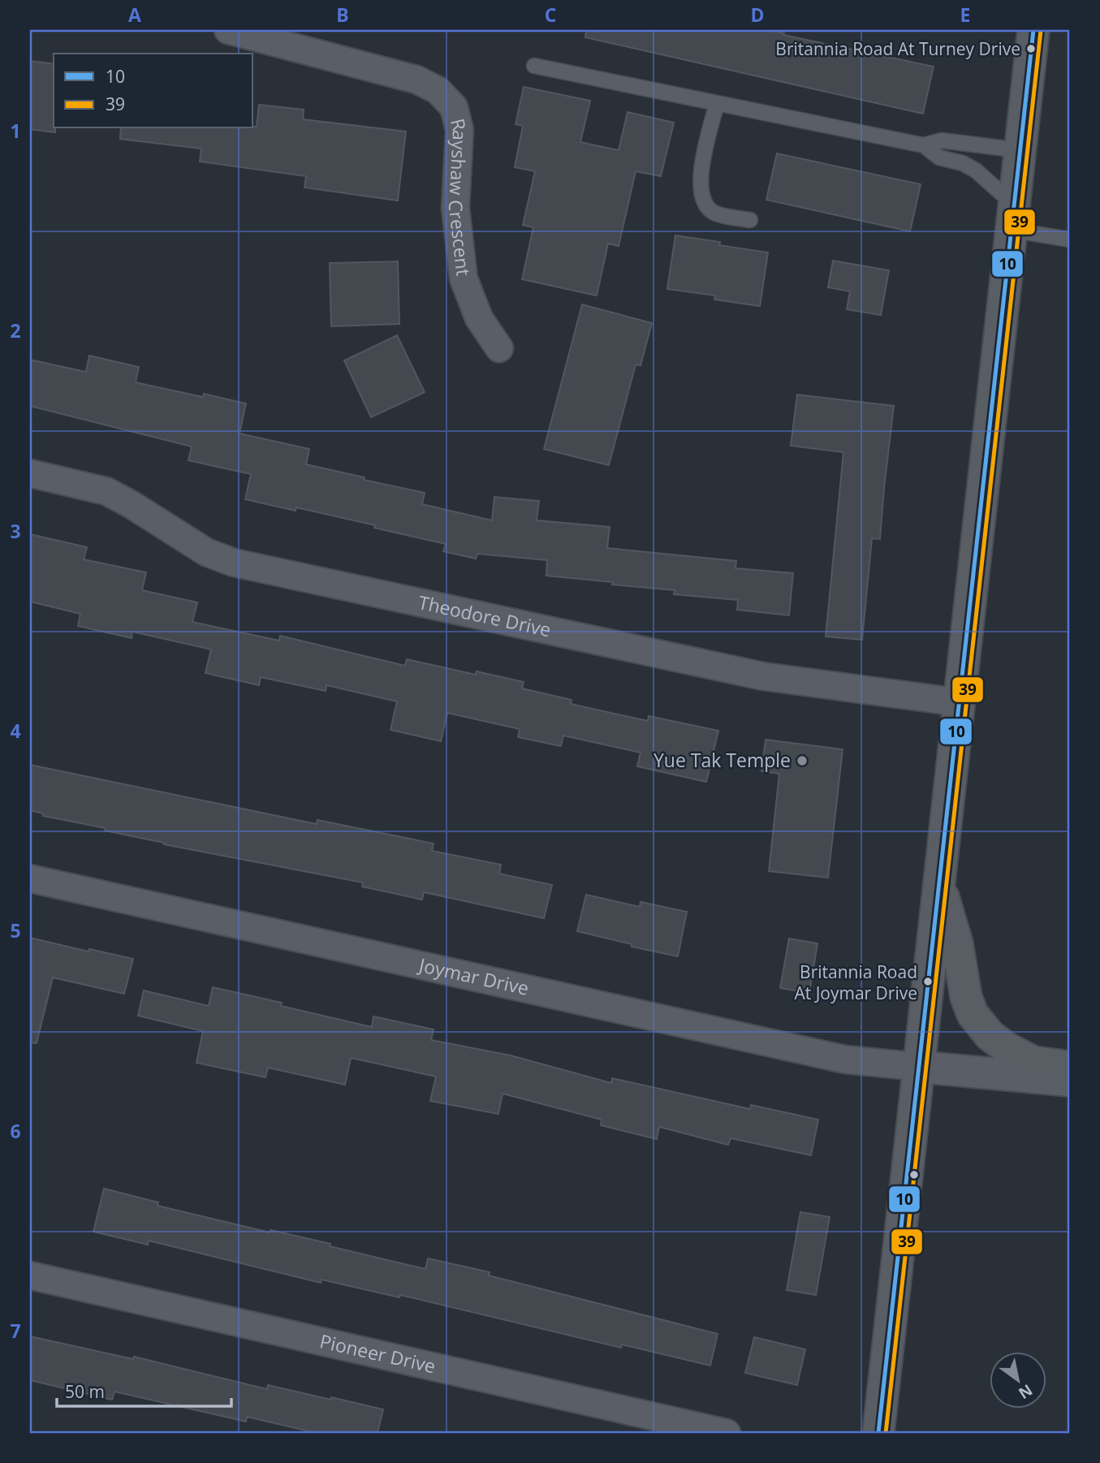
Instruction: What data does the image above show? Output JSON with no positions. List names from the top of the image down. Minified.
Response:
{"streets":{"street":["Rayshaw Crescent","Theodore Drive","Joymar Drive","Pioneer Drive"]},"places":["Britannia Road At Turney Drive","Yue Tak Temple","Britannia Road At Joymar Drive"],"lines":["transit line 10","transit line 39"],"legend":["10","39"],"scale_bar":"50 m","north":"bottom right","grid":{"columns":["A","B","C","D","E"],"rows":["1","2","3","4","5","6","7"]}}
